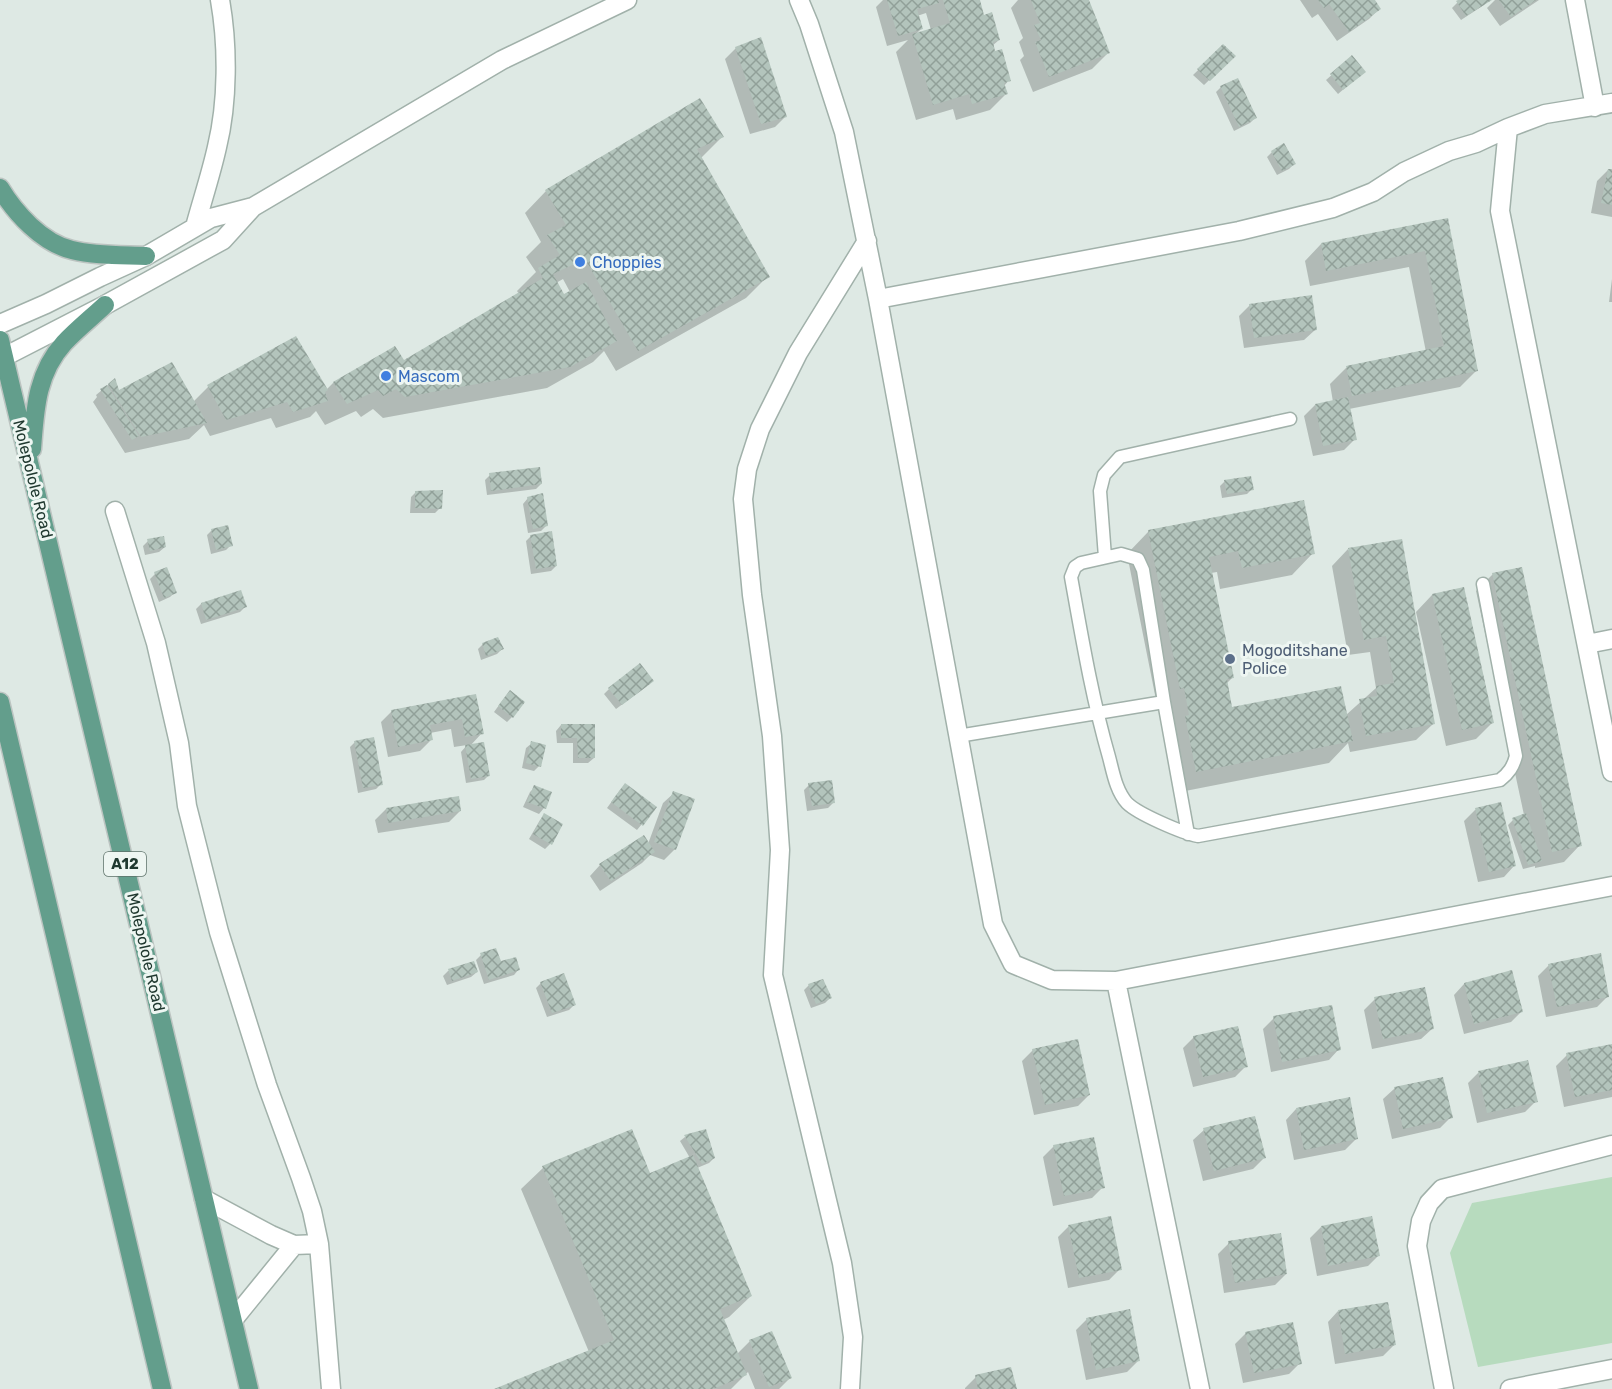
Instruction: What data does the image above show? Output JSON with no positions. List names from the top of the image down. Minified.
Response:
{"streets":{"main road":["Molepolole Road","A12"]},"places":["Choppies","Mascom","Mogoditshane Police"]}
